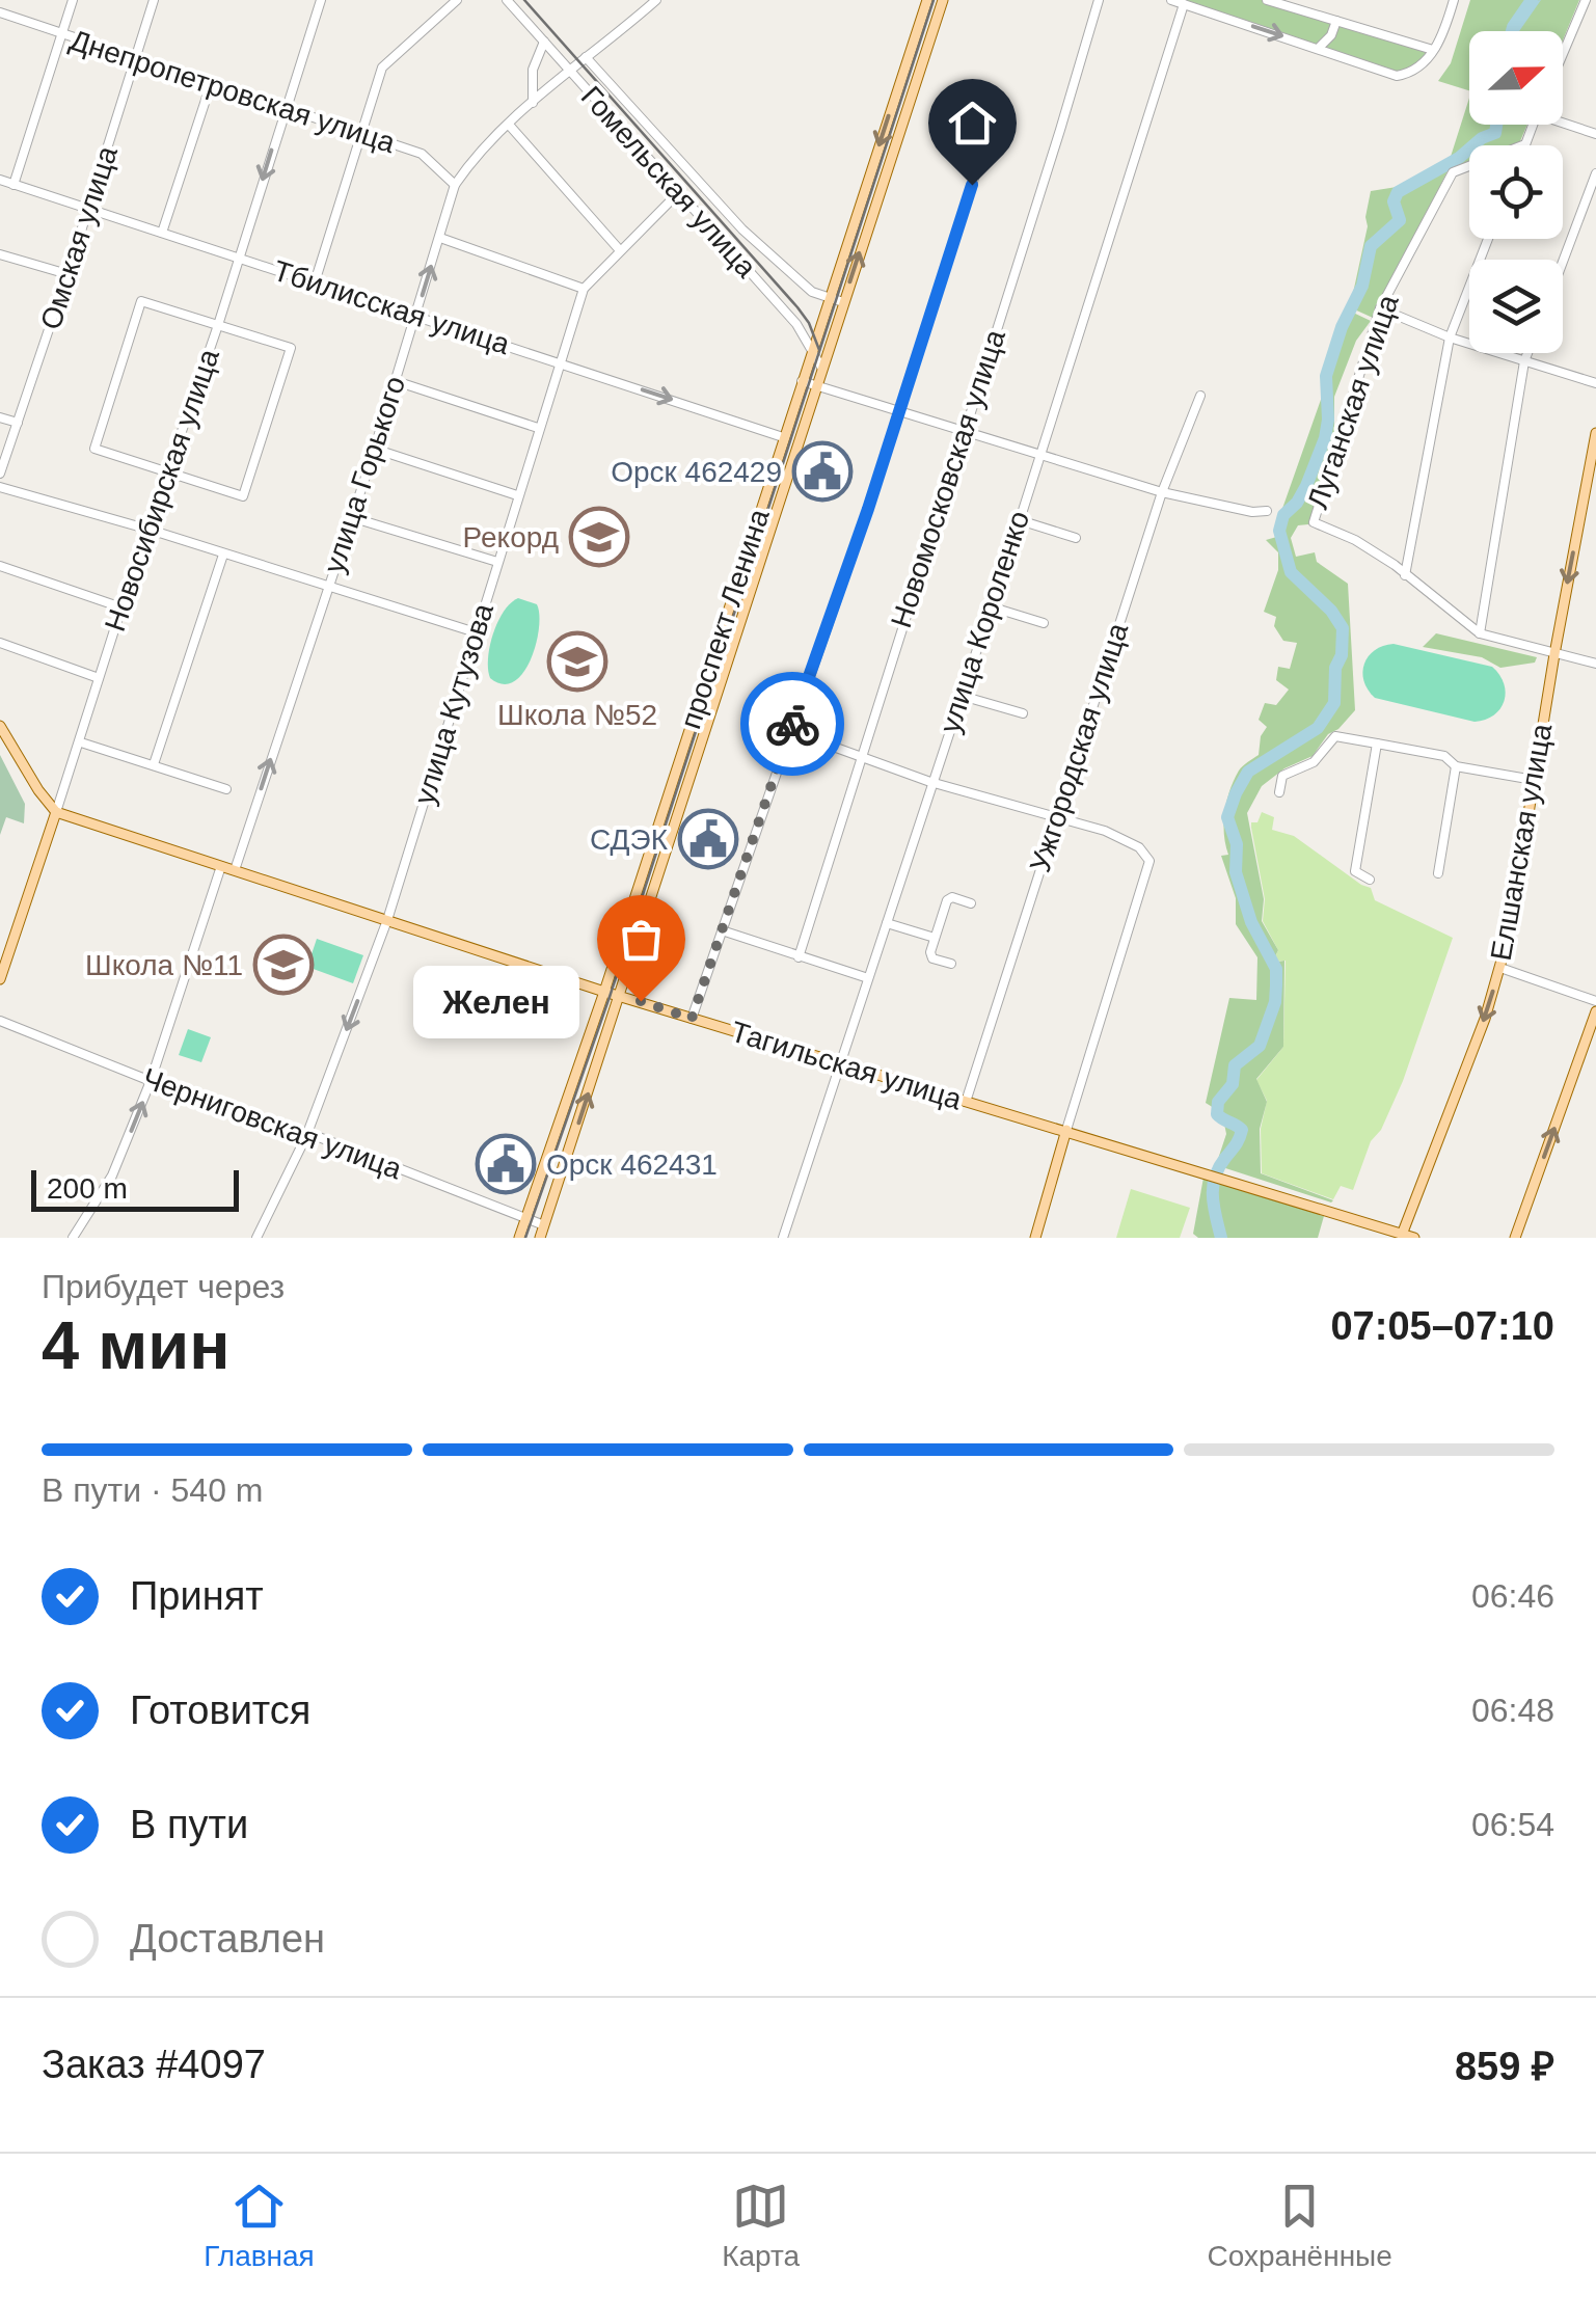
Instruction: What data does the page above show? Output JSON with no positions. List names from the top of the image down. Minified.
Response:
{"streets":{"main road":["Новосибирская улица","проспект Ленина","Елшанская улица","Тагильская улица"],"street":["Днепропетровская улица","Гомельская улица","Омская улица","Тбилисская улица","Луганская улица","улица Горького","Новомосковская улица","улица Короленко","улица Кутузова","Ужгородская улица","Черниговская улица"]},"crossings":[["Днепропетровская улица","Омская улица"],["Днепропетровская улица","улица Горького"],["Днепропетровская улица","Новосибирская улица"],["Гомельская улица","улица Горького"],["Гомельская улица","проспект Ленина"],["Гомельская улица","улица Кутузова"],["Омская улица","Тбилисская улица"],["Тбилисская улица","улица Горького"],["Тбилисская улица","Новосибирская улица"],["Тбилисская улица","проспект Ленина"],["Тбилисская улица","улица Кутузова"],["улица Горького","Тагильская улица"],["Новосибирская улица","Тагильская улица"],["проспект Ленина","Тагильская улица"],["проспект Ленина","Черниговская улица"],["улица Короленко","Тагильская улица"],["улица Кутузова","Тагильская улица"],["улица Кутузова","Черниговская улица"],["Ужгородская улица","Тагильская улица"],["Елшанская улица","Тагильская улица"]],"one_way":["улица Горького","Елшанская улица"],"places":{"public building":["Орск 462429","СДЭК","Орск 462431"],"school or university":["Рекорд","Школа №52","Школа №11"],"other":["Желен"]},"scale_bar":"200 m","north":"right","page":{"bubble":"Желен","scale":"200 m","heading":["4 мин","Прибудет через","07:05–07:10"],"panel":["Заказ #4097","859 ₽"],"bar":"В пути · 540 m","list":[["Принят","06:46"],["Готовится","06:48"],["В пути","06:54"],"Доставлен"],"tabs":["Главная","Карта","Сохранённые"]}}
